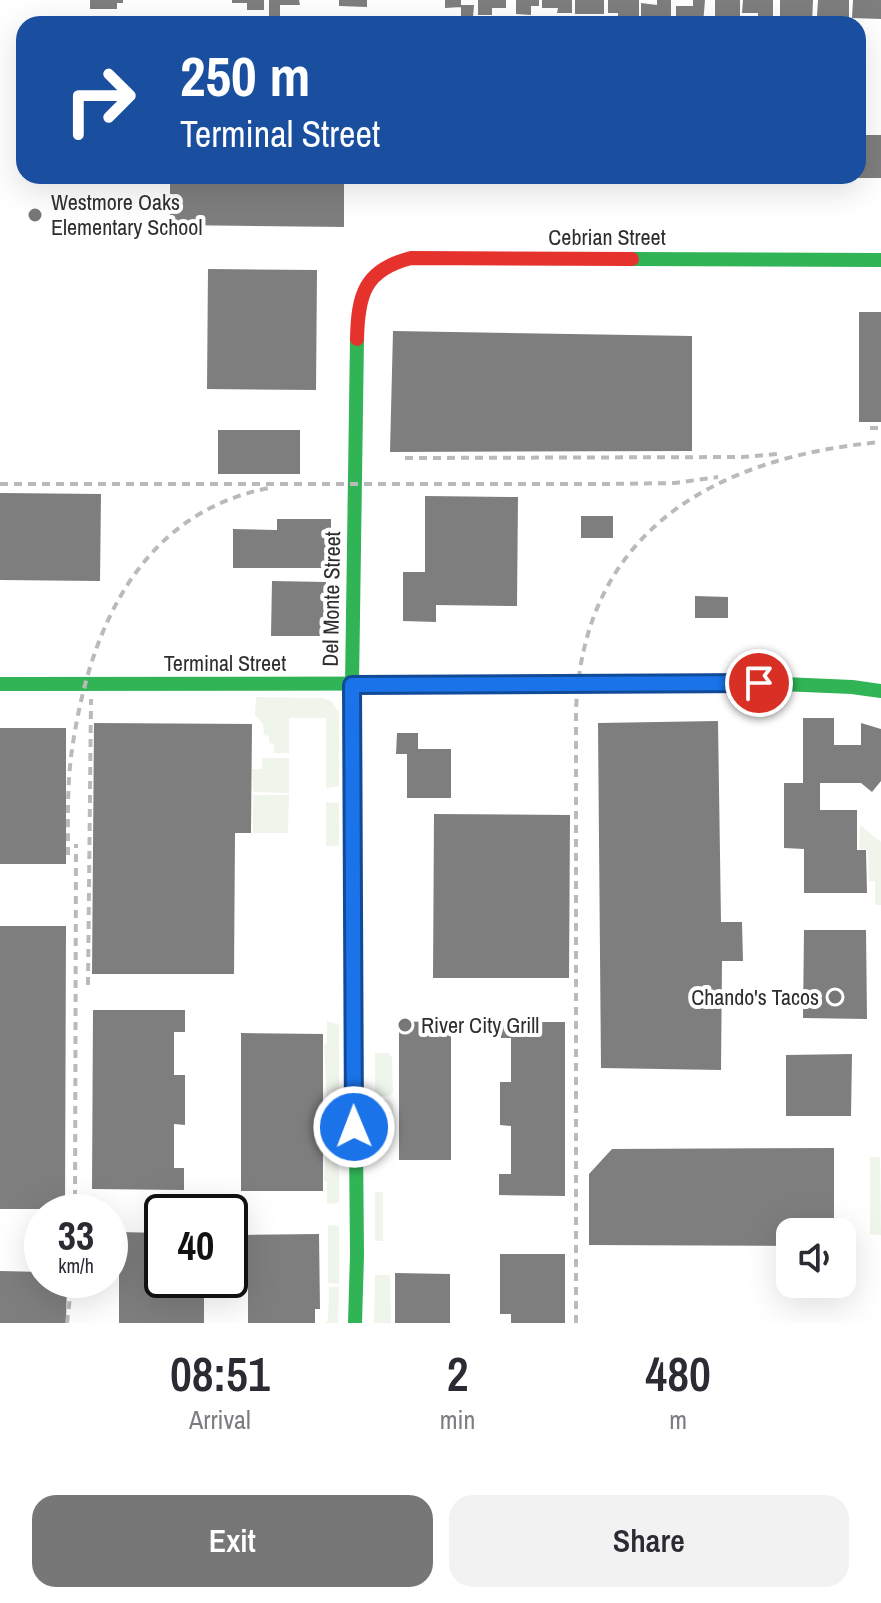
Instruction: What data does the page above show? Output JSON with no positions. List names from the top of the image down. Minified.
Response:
{"streets":{"street":["Cebrian Street","Del Monte Street","Terminal Street"]},"crossings":[["Cebrian Street","Del Monte Street"],["Del Monte Street","Terminal Street"]],"places":["Westmore Oaks Elementary School","Chando's Tacos","River City Grill"],"page":{"turn":["250 m","Terminal Street"],"speed":"33 km/h","limit":"40","eta":["08:51","Arrival","2","min","480","m"],"buttons":["Exit","Share"]}}
